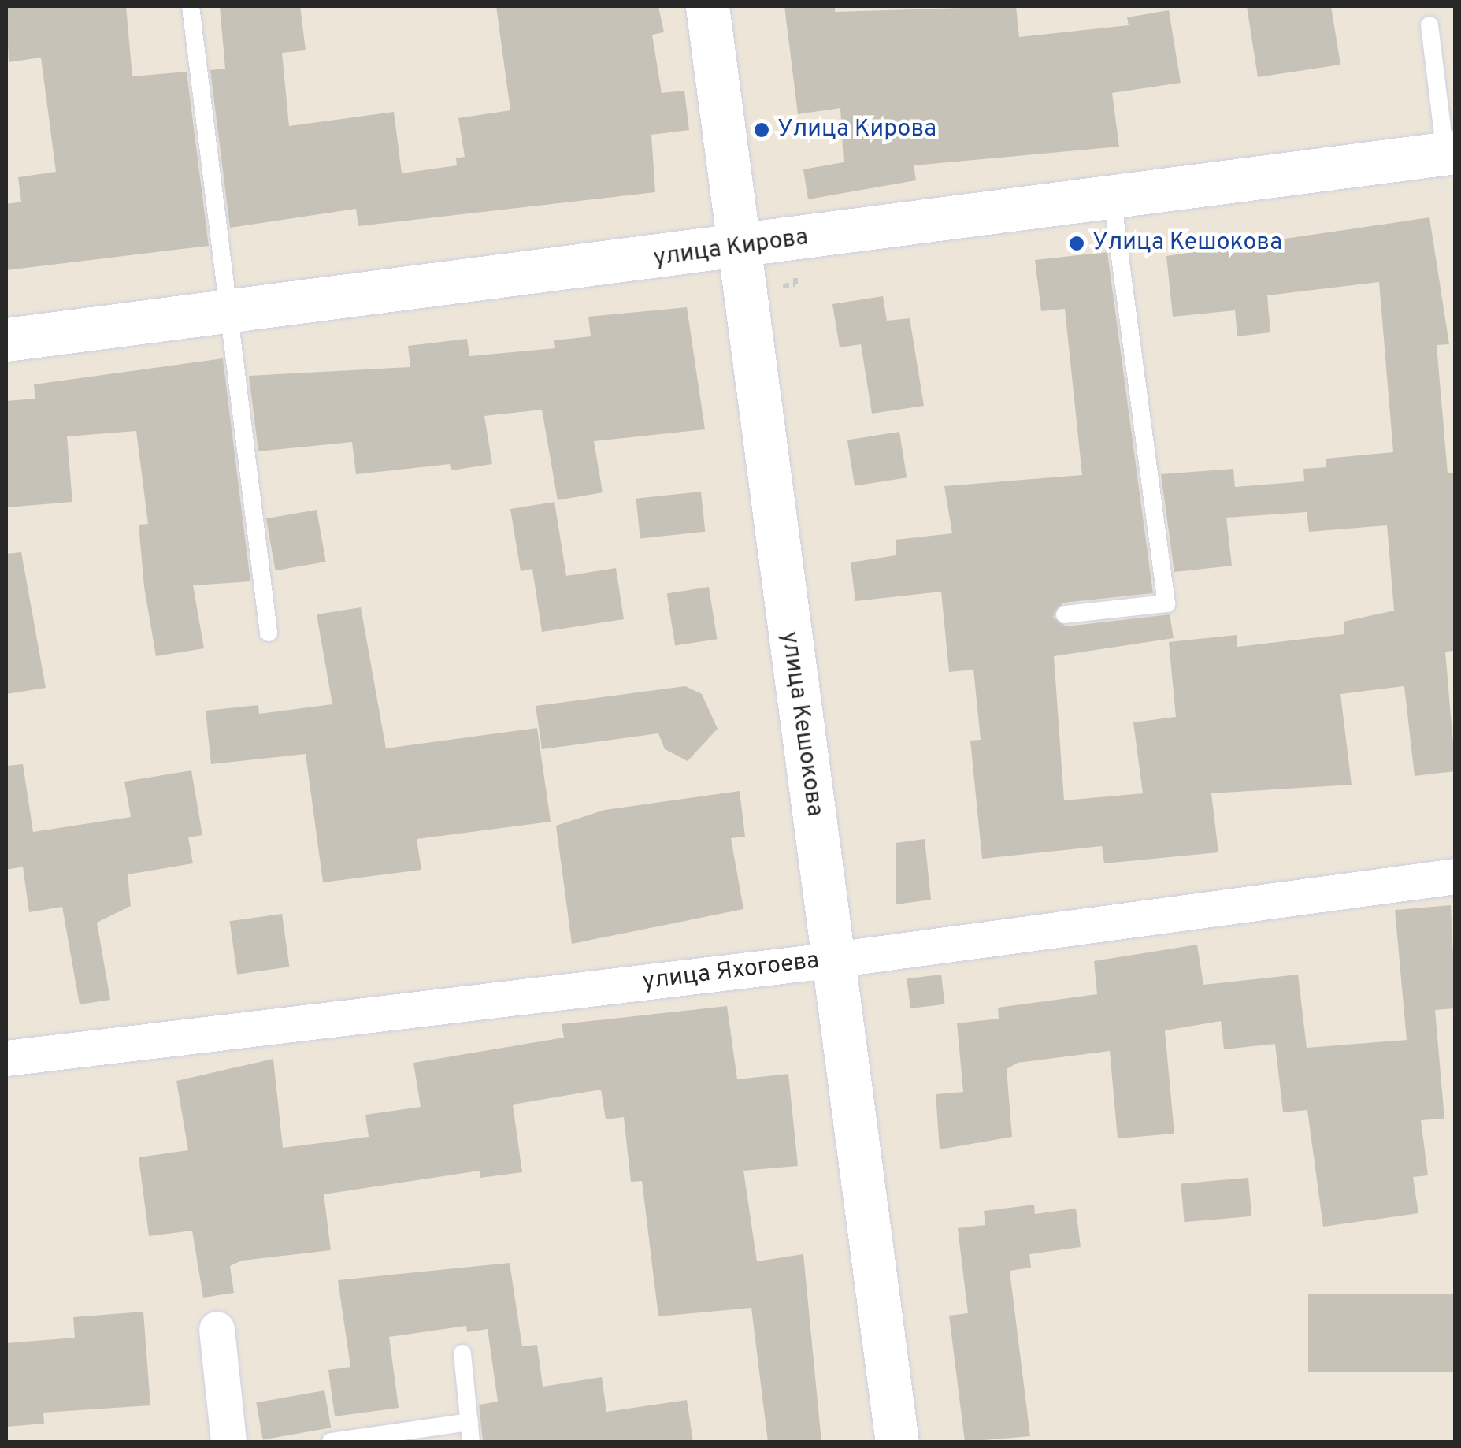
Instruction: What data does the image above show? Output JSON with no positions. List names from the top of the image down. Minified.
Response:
{"streets":{"main road":["улица Кирова","улица Кешокова"],"street":["улица Яхогоева"]},"crossings":[["улица Кирова","улица Кешокова"],["улица Кешокова","улица Яхогоева"]],"places":["Улица Кирова","Улица Кешокова"]}
